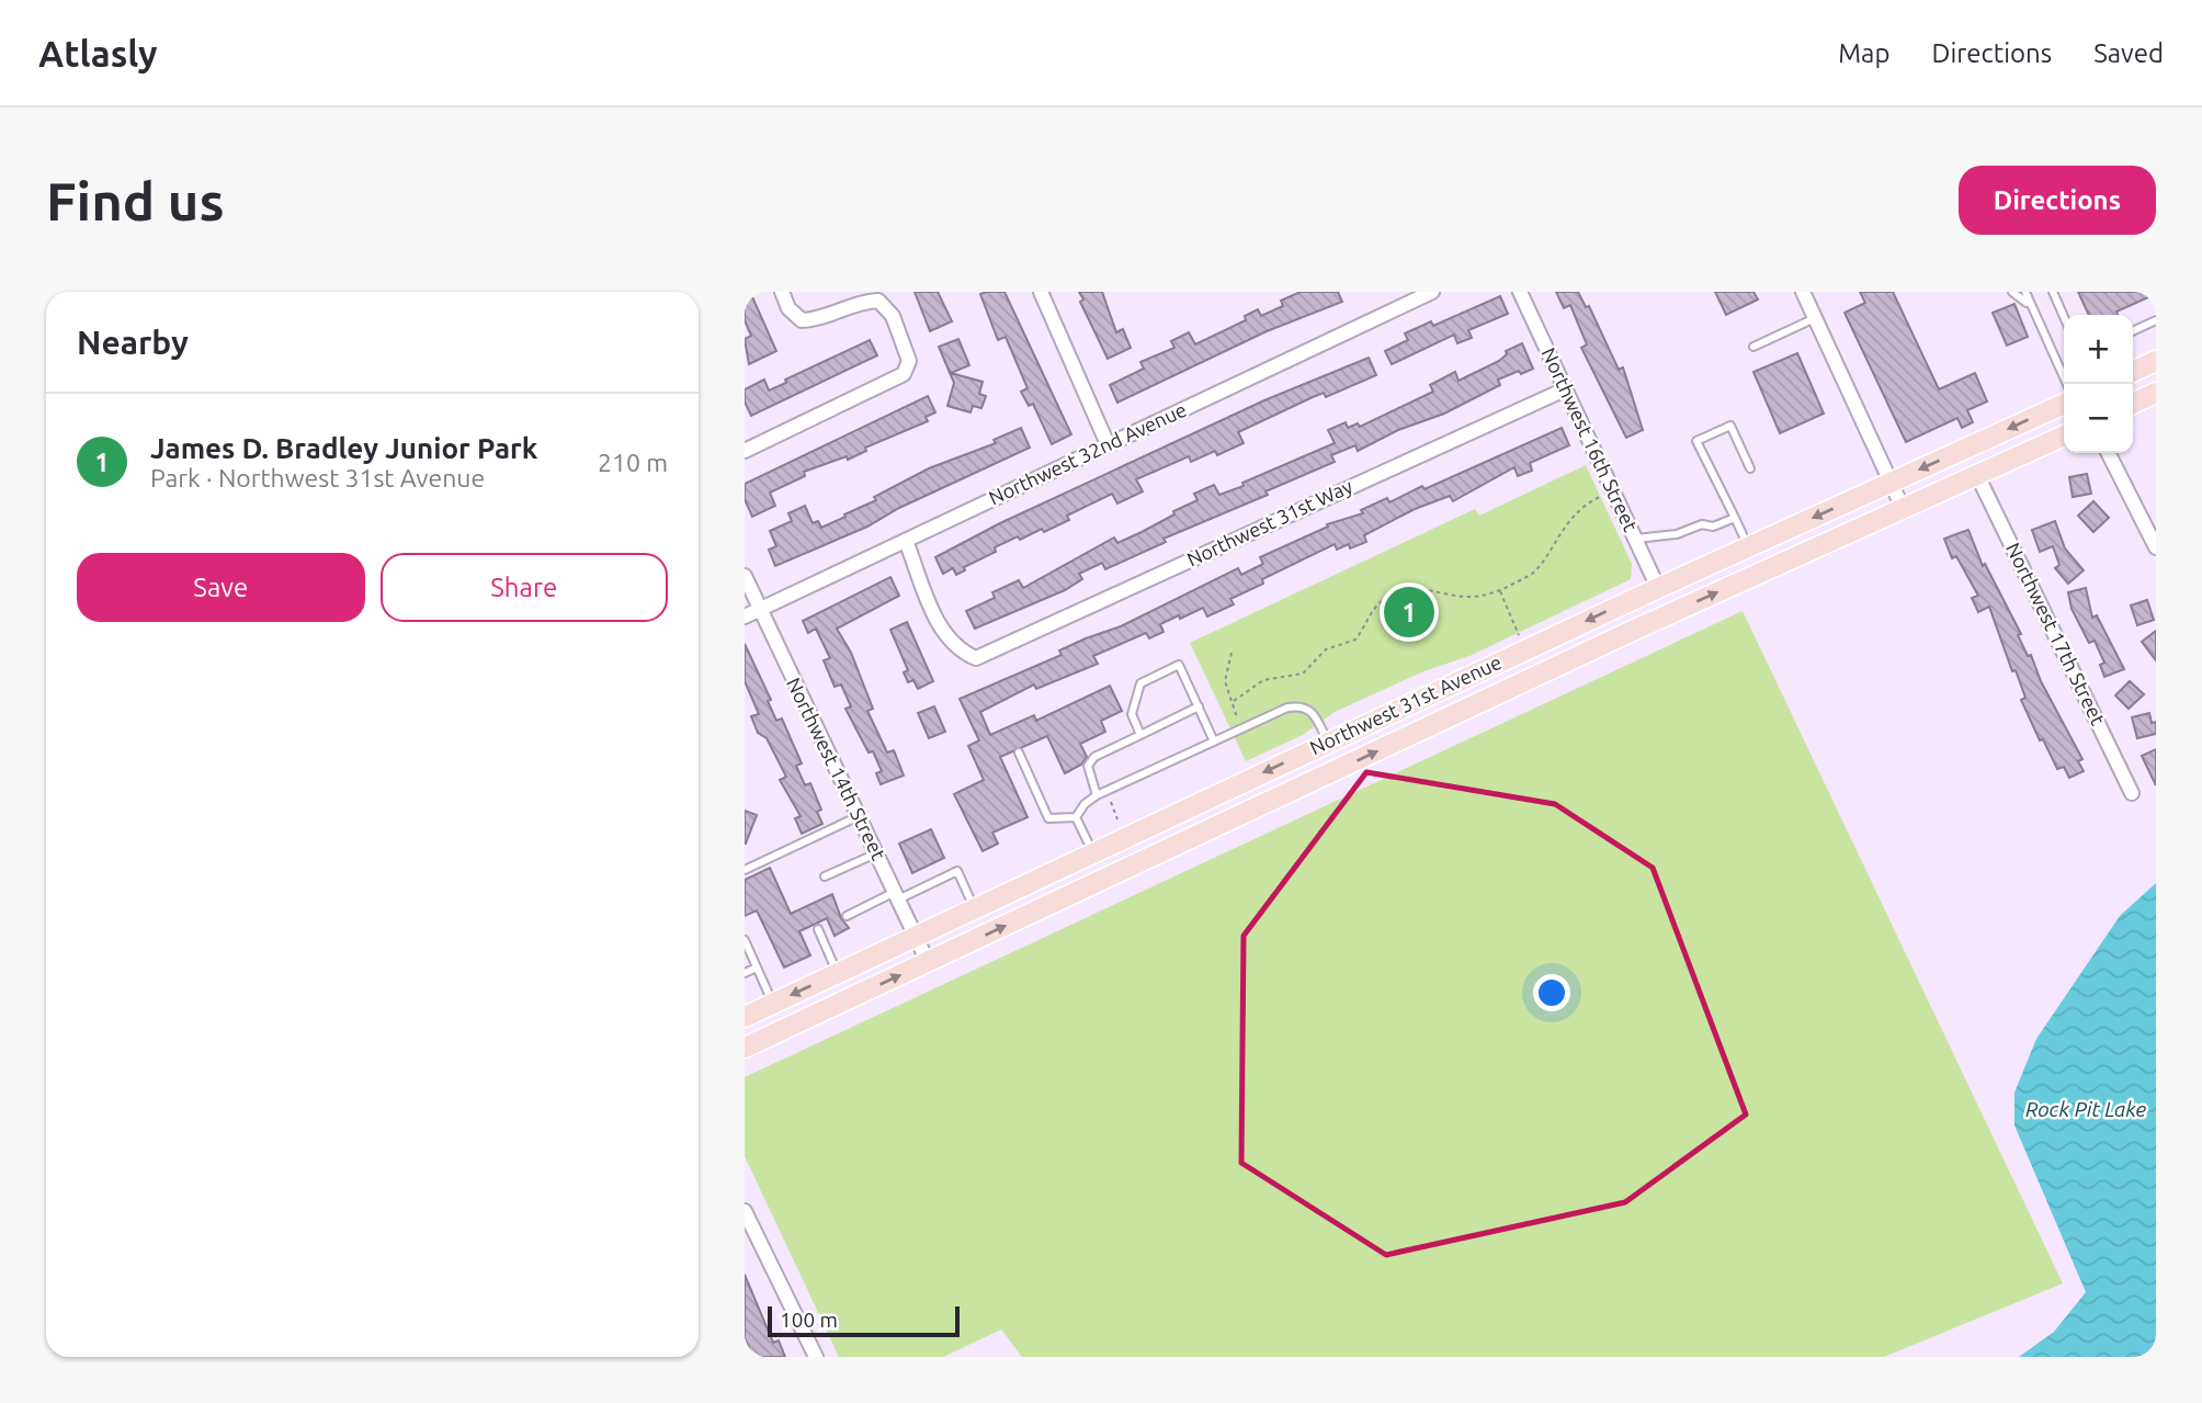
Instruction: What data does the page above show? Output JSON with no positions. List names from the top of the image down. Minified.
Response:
{"streets":{"main road":["Northwest 31st Avenue"],"street":["Northwest 16th Street","Northwest 32nd Avenue","Northwest 31st Way","Northwest 17th Street","Northwest 14th Street"]},"crossings":[["Northwest 16th Street","Northwest 31st Way"],["Northwest 16th Street","Northwest 31st Avenue"],["Northwest 32nd Avenue","Northwest 31st Way"],["Northwest 32nd Avenue","Northwest 14th Street"],["Northwest 17th Street","Northwest 31st Avenue"],["Northwest 31st Avenue","Northwest 14th Street"]],"water":["Rock Pit Lake"],"scale_bar":"100 m","page":{"header":"Atlasly","nav":["Map","Directions","Saved"],"buttons":["Directions",["Save","Share"]],"title":"Find us","heading":"Nearby","map_buttons":["+","−"],"list":[{"mark":"1","name":"James D. Bradley Junior Park","note":"Park · Northwest 31st Avenue","value":"210 m"}],"pins":"1","scale":"100 m"}}
